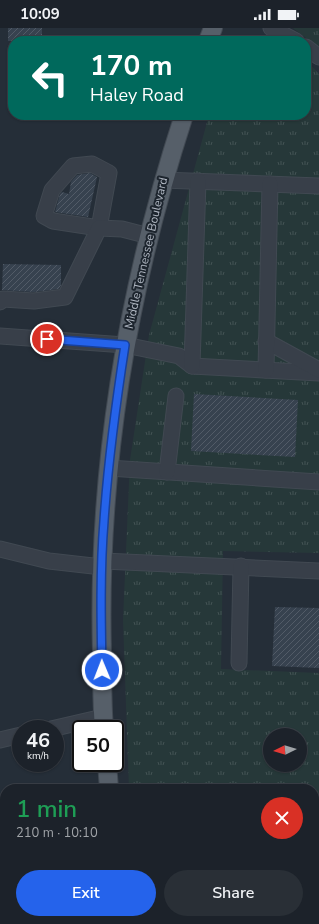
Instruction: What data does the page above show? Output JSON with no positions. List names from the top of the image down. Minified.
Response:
{"streets":{"main road":["Middle Tennessee Boulevard"]},"north":"left","page":{"status":"10:09","turn":["170 m","Haley Road"],"speed":"46 km/h","limit":"50","heading":["1 min","210 m · 10:10"],"buttons":["Exit","Share"]}}
